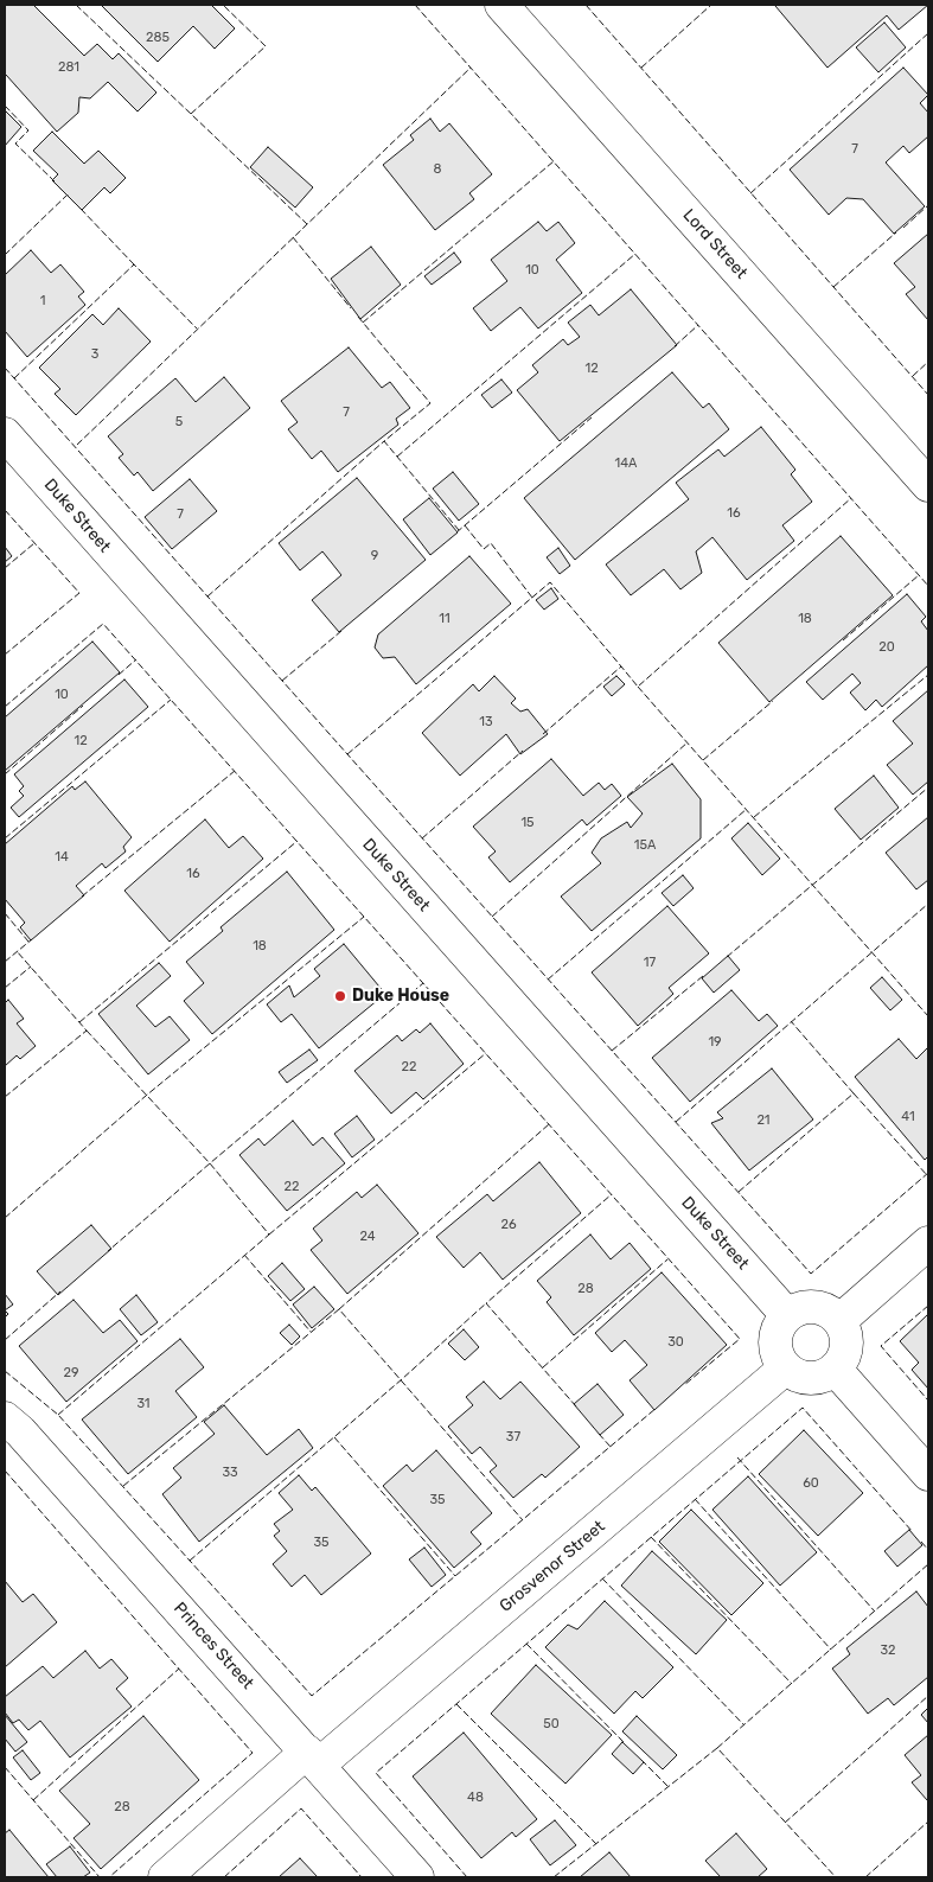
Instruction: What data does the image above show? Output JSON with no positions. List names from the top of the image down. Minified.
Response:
{"streets":{"street":["Lord Street","Duke Street","Grosvenor Street","Princes Street"]},"crossings":[["Duke Street","Grosvenor Street"],["Grosvenor Street","Princes Street"]],"places":["Duke House"],"house_numbers":["285","281","7","8","10","1","3","12","7","5","14A","16","7","9","11","18","20","10","13","12","15","15A","14","16","18","17","19","22","41","21","22","26","24","28","30","29","31","37","33","60","35","35","32","50","48","28"]}
